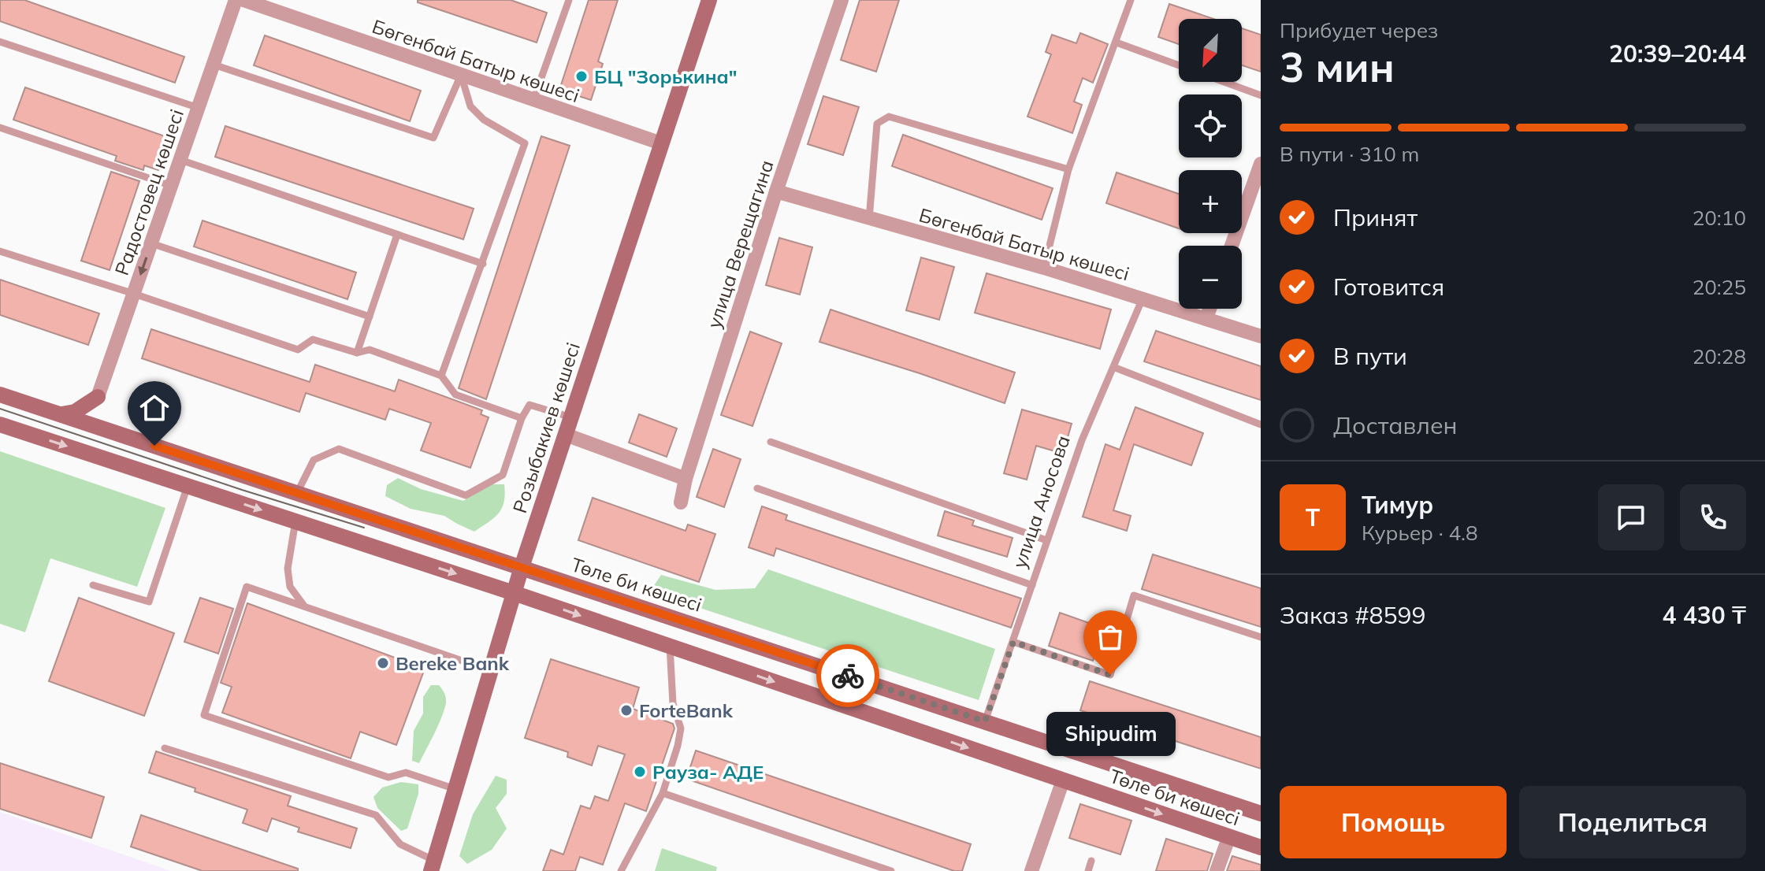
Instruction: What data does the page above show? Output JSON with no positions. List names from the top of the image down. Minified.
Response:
{"streets":{"main road":["Розыбакиев көшесі","Төле би көшесі"],"street":["Бөгенбай Батыр көшесі","Радостовец көшесі","улица Верещагина"],"lane":["улица Аносова"]},"crossings":[["Бөгенбай Батыр көшесі","улица Верещагина"],["Бөгенбай Батыр көшесі","Розыбакиев көшесі"],["Бөгенбай Батыр көшесі","улица Аносова"],["Розыбакиев көшесі","Төле би көшесі"],["улица Аносова","Төле би көшесі"]],"places":["БЦ \"Зорькина\"","Bereke Bank","Shipudim","ForteBank","Рауза- АДЕ"],"north":"bottom left","page":{"heading":["3 мин","Прибудет через","20:39–20:44"],"panel":["Тимур","Курьер · 4.8","Заказ #8599","4 430 ₸"],"map_buttons":["+","−"],"bar":"В пути · 310 m","list":[["Принят","20:10"],["Готовится","20:25"],["В пути","20:28"],"Доставлен"],"round":"Т","bubble":"Shipudim","buttons":["Помощь","Поделиться"]}}
